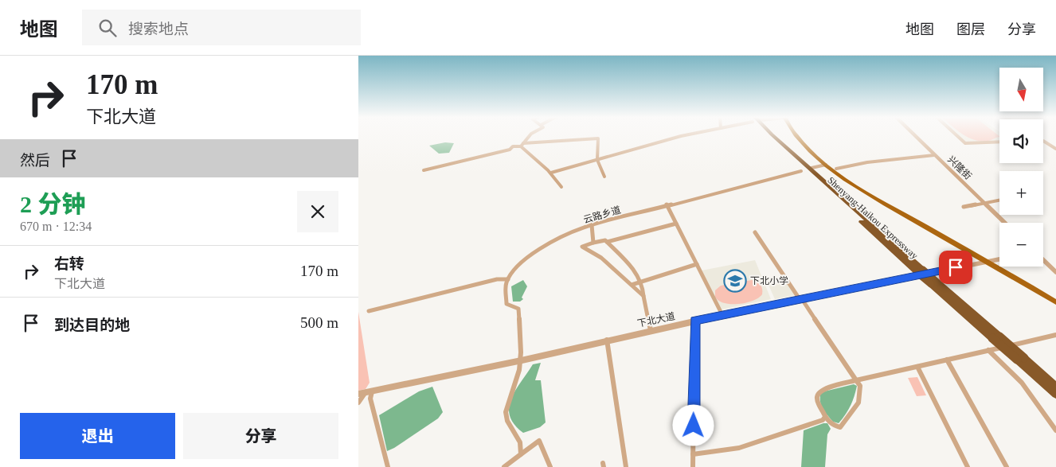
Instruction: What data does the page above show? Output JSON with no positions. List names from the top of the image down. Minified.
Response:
{"streets":{"highway":["Shenyang-Haikou Expressway"],"street":["兴隆街","云路乡道","下北大道"]},"places":{"school or university":["下北小学"]},"north":"bottom","page":{"header":"地图","search":"搜索地点","nav":["地图","图层","分享"],"turn":["170 m","下北大道"],"map_buttons":["+","−"],"then":"然后","heading":["2 分钟","670 m · 12:34"],"list":[{"name":"右转","note":"下北大道","value":"170 m"},{"name":"到达目的地","value":"500 m"}],"buttons":["退出","分享"]}}
